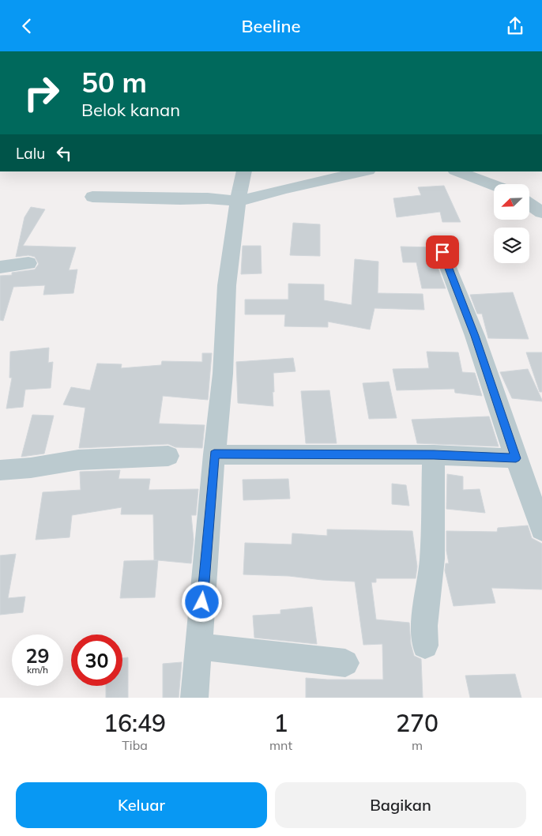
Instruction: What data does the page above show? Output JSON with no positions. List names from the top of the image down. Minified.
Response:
{"north":"bottom left","page":{"header":"Beeline","turn":["50 m","Belok kanan"],"then":"Lalu","speed":"29 km/h","limit":"30","eta":["16:49","Tiba","1","mnt","270","m"],"buttons":["Keluar","Bagikan"]}}
